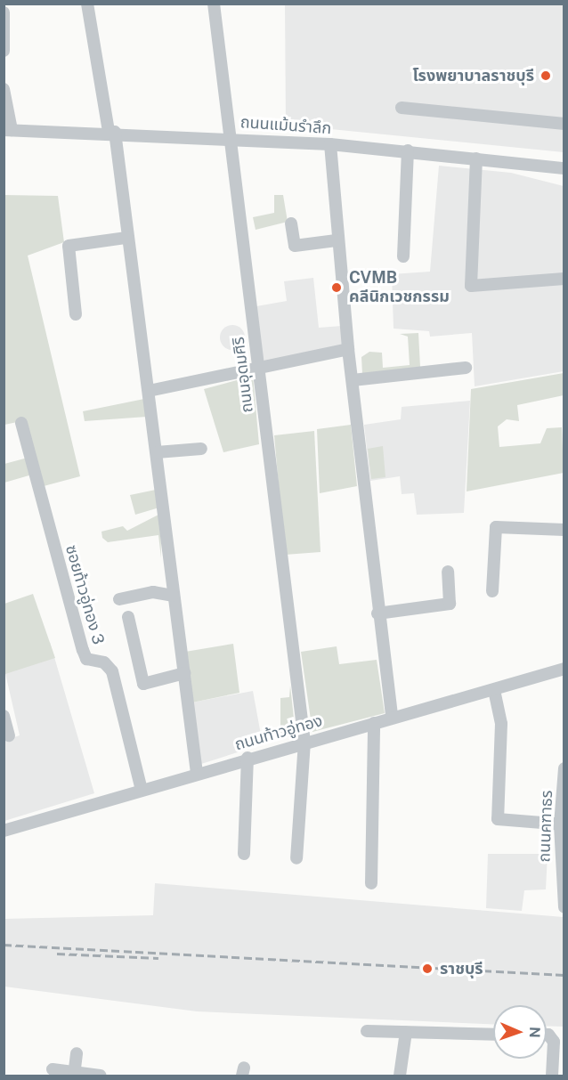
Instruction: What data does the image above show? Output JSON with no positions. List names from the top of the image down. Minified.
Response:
{"streets":{"street":["ถนนแม้นรำลึก","ถนนอุดมศิริ","ซอยท้าวอู่ทอง 3","ถนนท้าวอู่ทอง","ถนนคฑาธร"]},"crossings":[["ถนนแม้นรำลึก","ถนนอุดมศิริ"],["ถนนอุดมศิริ","ถนนท้าวอู่ทอง"],["ซอยท้าวอู่ทอง 3","ถนนท้าวอู่ทอง"]],"places":["โรงพยาบาลราชบุรี","CVMB คลีนิกเวชกรรม","ราชบุรี"],"north":"right"}
